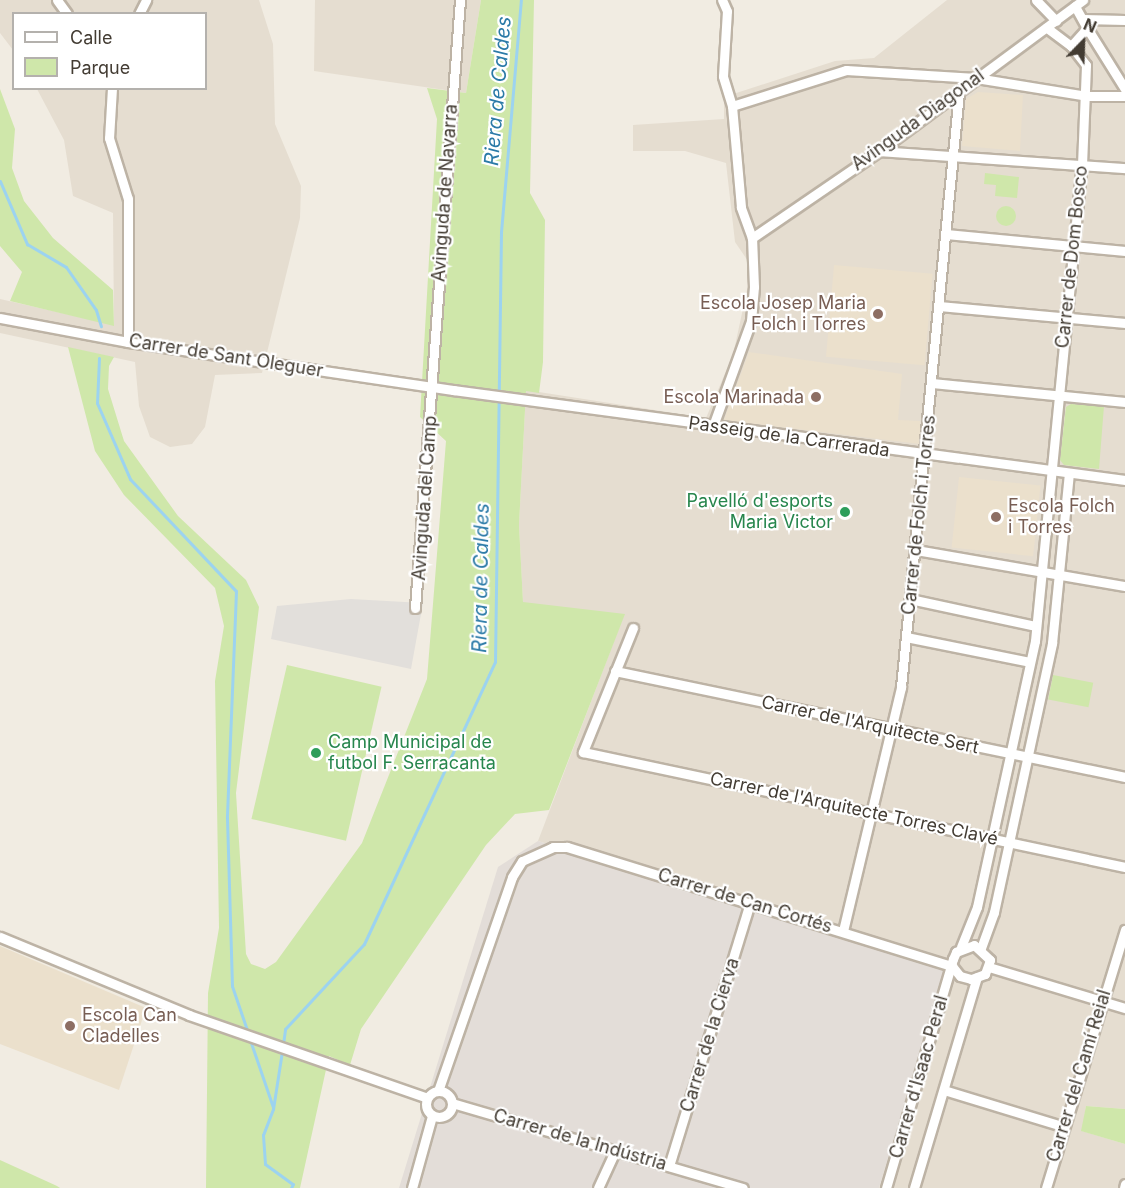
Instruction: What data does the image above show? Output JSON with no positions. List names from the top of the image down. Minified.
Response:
{"streets":{"street":["Avinguda Diagonal","Avinguda de Navarra","Carrer de Dom Bosco","Carrer de Sant Oleguer","Passeig de la Carrerada","Avinguda del Camp","Carrer de Folch i Torres","Carrer de l'Arquitecte Sert","Carrer de l'Arquitecte Torres Clavé","Carrer de Can Cortés","Carrer de la Cierva","Carrer del Camí Reial","Carrer d'Isaac Peral","Carrer de la Indústria"]},"crossings":[["Avinguda Diagonal","Carrer de Folch i Torres"],["Avinguda de Navarra","Carrer de Sant Oleguer"],["Avinguda de Navarra","Avinguda del Camp"],["Carrer de Dom Bosco","Passeig de la Carrerada"],["Carrer de Dom Bosco","Carrer de l'Arquitecte Sert"],["Carrer de Dom Bosco","Carrer de l'Arquitecte Torres Clavé"],["Carrer de Dom Bosco","Carrer de Can Cortés"],["Carrer de Dom Bosco","Carrer d'Isaac Peral"],["Carrer de Sant Oleguer","Passeig de la Carrerada"],["Carrer de Sant Oleguer","Avinguda del Camp"],["Passeig de la Carrerada","Carrer de Folch i Torres"],["Carrer de Folch i Torres","Carrer de l'Arquitecte Sert"],["Carrer de Folch i Torres","Carrer de l'Arquitecte Torres Clavé"],["Carrer de Folch i Torres","Carrer de Can Cortés"],["Carrer de l'Arquitecte Sert","Carrer de l'Arquitecte Torres Clavé"],["Carrer de Can Cortés","Carrer de la Cierva"],["Carrer de Can Cortés","Carrer d'Isaac Peral"],["Carrer de Can Cortés","Carrer de la Indústria"],["Carrer de la Cierva","Carrer de la Indústria"]],"water":["Riera de Caldes"],"places":["Escola Josep Maria Folch i Torres","Escola Marinada","Pavelló d'esports Maria Victor","Escola Folch i Torres","Camp Municipal de futbol F. Serracanta","Escola Can Cladelles"],"legend":["Calle","Parque"],"north":"top right"}
